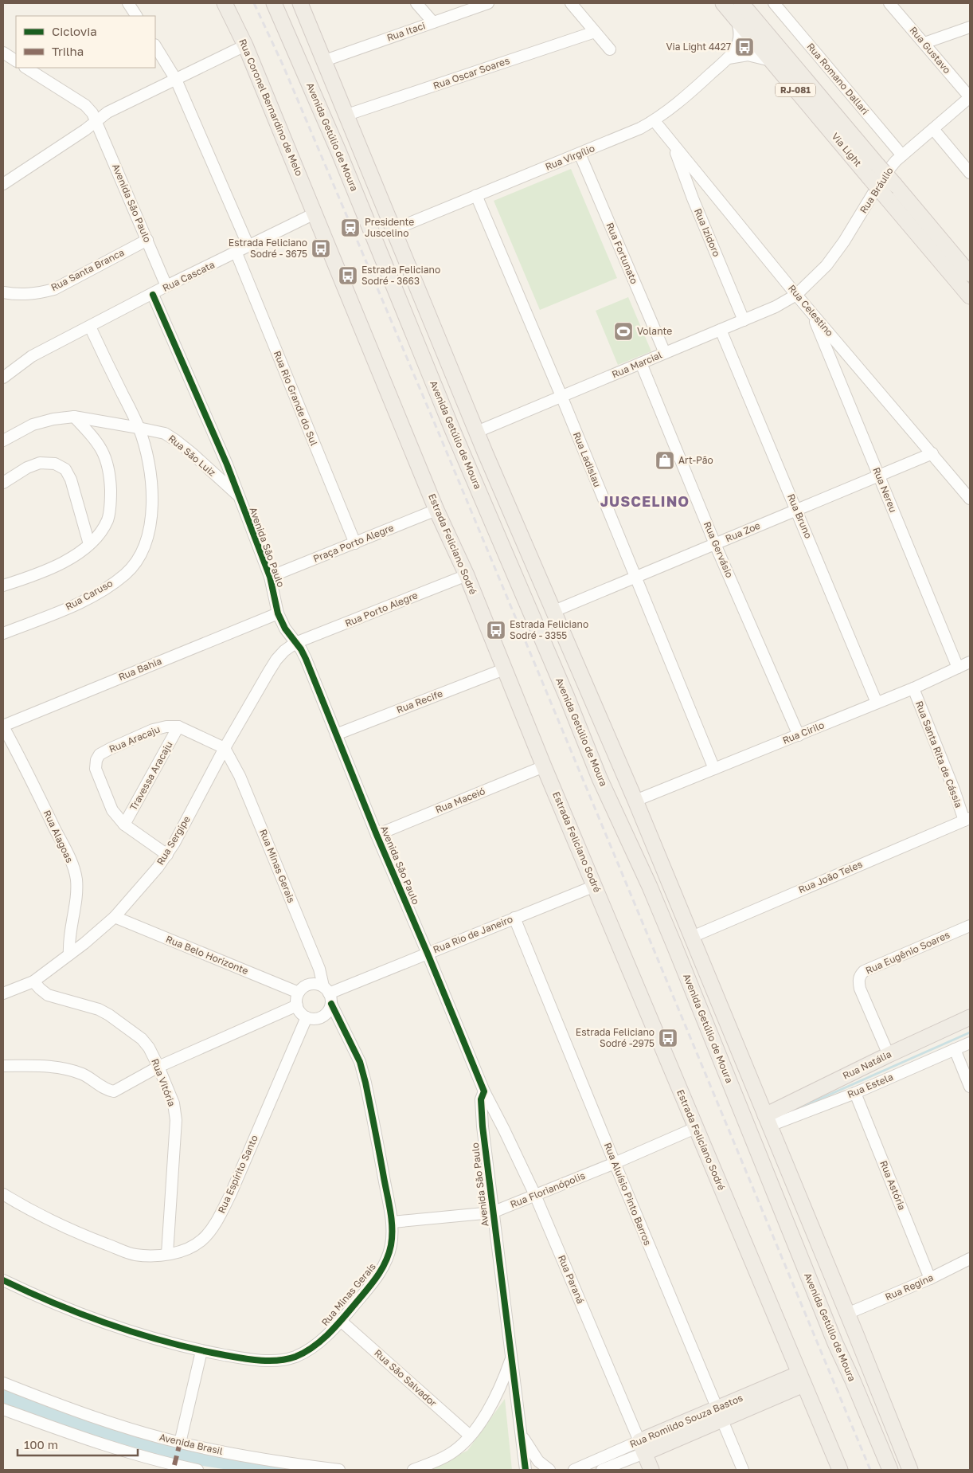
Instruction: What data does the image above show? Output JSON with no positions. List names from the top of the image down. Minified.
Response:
{"streets":{"main road":["RJ-081","Rua Coronel Bernardino de Melo","Avenida Getúlio de Moura","Via Light","Estrada Feliciano Sodré","Rua Natália","Rua Paraná","Rua Romildo Souza Bastos"],"street":["Rua Itaci","Rua Gustavo","Rua Oscar Soares","Rua Romano Dallari","Rua Virgílio","Rua Bráulio","Avenida São Paulo","Rua Izidoro","Rua Fortunato","Rua Santa Branca","Rua Cascata","Rua Celestino","Rua Marcial","Rua Rio Grande do Sul","Rua São Luiz","Rua Ladislau","Rua Nereu","Rua Bruno","Rua Zoe","Praça Porto Alegre","Rua Gervásio","Rua Caruso","Rua Porto Alegre","Rua Bahia","Rua Recife","Rua Cirilo","Rua Aracaju","Rua Santa Rita de Cássia","Travessa Aracaju","Rua Maceió","Rua Alagoas","Rua Sergipe","Rua Minas Gerais","Rua João Teles","Rua Rio de Janeiro","Rua Eugênio Soares","Rua Belo Horizonte","Rua Vitória","Rua Estela","Rua Espírito Santo","Rua Astória","Rua Florianópolis","Rua Aluísio Pinto Barros","Rua Regina","Rua São Salvador","Avenida Brasil"]},"crossings":[["Rua Itaci","Avenida Getúlio de Moura"],["Rua Gustavo","Rua Bráulio"],["Rua Oscar Soares","Avenida Getúlio de Moura"],["Rua Romano Dallari","Rua Bráulio"],["Rua Coronel Bernardino de Melo","Rua Cascata"],["Rua Coronel Bernardino de Melo","Estrada Feliciano Sodré"],["Avenida Getúlio de Moura","Rua Virgílio"],["Avenida Getúlio de Moura","Rua Marcial"],["Avenida Getúlio de Moura","Rua Zoe"],["Avenida Getúlio de Moura","Rua Cirilo"],["Avenida Getúlio de Moura","Rua João Teles"],["Avenida Getúlio de Moura","Rua Natália"],["Avenida Getúlio de Moura","Rua Estela"],["Avenida Getúlio de Moura","Rua Regina"],["Via Light","Rua Virgílio"],["Rua Virgílio","Rua Fortunato"],["Rua Virgílio","Rua Celestino"],["Rua Virgílio","Rua Ladislau"],["Rua Bráulio","Rua Celestino"],["Rua Bráulio","Rua Marcial"],["Avenida São Paulo","Rua Santa Branca"],["Avenida São Paulo","Rua Cascata"],["Avenida São Paulo","Rua São Luiz"],["Avenida São Paulo","Praça Porto Alegre"],["Avenida São Paulo","Rua Porto Alegre"],["Avenida São Paulo","Rua Bahia"],["Avenida São Paulo","Rua Recife"],["Avenida São Paulo","Rua Maceió"],["Avenida São Paulo","Rua Sergipe"],["Avenida São Paulo","Rua Rio de Janeiro"],["Avenida São Paulo","Rua Florianópolis"],["Avenida São Paulo","Rua Paraná"],["Avenida São Paulo","Rua São Salvador"],["Rua Izidoro","Rua Celestino"],["Rua Izidoro","Rua Marcial"],["Rua Fortunato","Rua Marcial"],["Rua Cascata","Rua Rio Grande do Sul"],["Rua Cascata","Estrada Feliciano Sodré"],["Rua Cascata","Rua Caruso"],["Rua Celestino","Rua Marcial"],["Rua Celestino","Rua Nereu"],["Rua Celestino","Rua Zoe"],["Rua Marcial","Rua Ladislau"],["Rua Marcial","Rua Bruno"],["Rua Marcial","Rua Gervásio"],["Rua Rio Grande do Sul","Praça Porto Alegre"],["Rua São Luiz","Rua Caruso"],["Rua Ladislau","Rua Zoe"],["Rua Ladislau","Rua Cirilo"],["Rua Nereu","Rua Zoe"],["Rua Nereu","Rua Cirilo"],["Rua Bruno","Rua Zoe"],["Rua Bruno","Rua Cirilo"],["Rua Zoe","Rua Gervásio"],["Praça Porto Alegre","Estrada Feliciano Sodré"],["Estrada Feliciano Sodré","Rua Porto Alegre"],["Estrada Feliciano Sodré","Rua Recife"],["Estrada Feliciano Sodré","Rua Maceió"],["Estrada Feliciano Sodré","Rua Rio de Janeiro"],["Estrada Feliciano Sodré","Rua Florianópolis"],["Estrada Feliciano Sodré","Rua Romildo Souza Bastos"],["Rua Gervásio","Rua Cirilo"],["Rua Porto Alegre","Rua Sergipe"],["Rua Bahia","Rua Alagoas"],["Rua Cirilo","Rua Santa Rita de Cássia"],["Rua Aracaju","Travessa Aracaju"],["Rua Aracaju","Rua Sergipe"],["Rua Santa Rita de Cássia","Rua João Teles"],["Rua Alagoas","Rua Sergipe"],["Rua Sergipe","Rua Minas Gerais"],["Rua Sergipe","Rua Belo Horizonte"],["Rua Sergipe","Rua Vitória"],["Rua Minas Gerais","Rua Rio de Janeiro"],["Rua Minas Gerais","Rua Belo Horizonte"],["Rua Minas Gerais","Rua Espírito Santo"],["Rua Minas Gerais","Rua Florianópolis"],["Rua Minas Gerais","Rua São Salvador"],["Rua Rio de Janeiro","Rua Belo Horizonte"],["Rua Rio de Janeiro","Rua Espírito Santo"],["Rua Rio de Janeiro","Rua Aluísio Pinto Barros"],["Rua Eugênio Soares","Rua Natália"],["Rua Belo Horizonte","Rua Espírito Santo"],["Rua Natália","Rua Estela"],["Rua Vitória","Rua Espírito Santo"],["Rua Estela","Rua Astória"],["Rua Astória","Rua Regina"],["Rua Florianópolis","Rua Aluísio Pinto Barros"],["Rua Florianópolis","Rua Paraná"],["Rua Aluísio Pinto Barros","Rua Romildo Souza Bastos"],["Rua Paraná","Rua Romildo Souza Bastos"]],"districts":["JUSCELINO"],"places":{"bus stop":["Via Light 4427","Estrada Feliciano Sodré - 3675","Estrada Feliciano Sodré - 3663","Estrada Feliciano Sodré - 3355","Estrada Feliciano Sodré -2975"],"station":["Presidente Juscelino"],"sports":["Volante"],"shop":["Art-Pão"]},"legend":["Ciclovia","Trilha"],"scale_bar":"100 m"}
